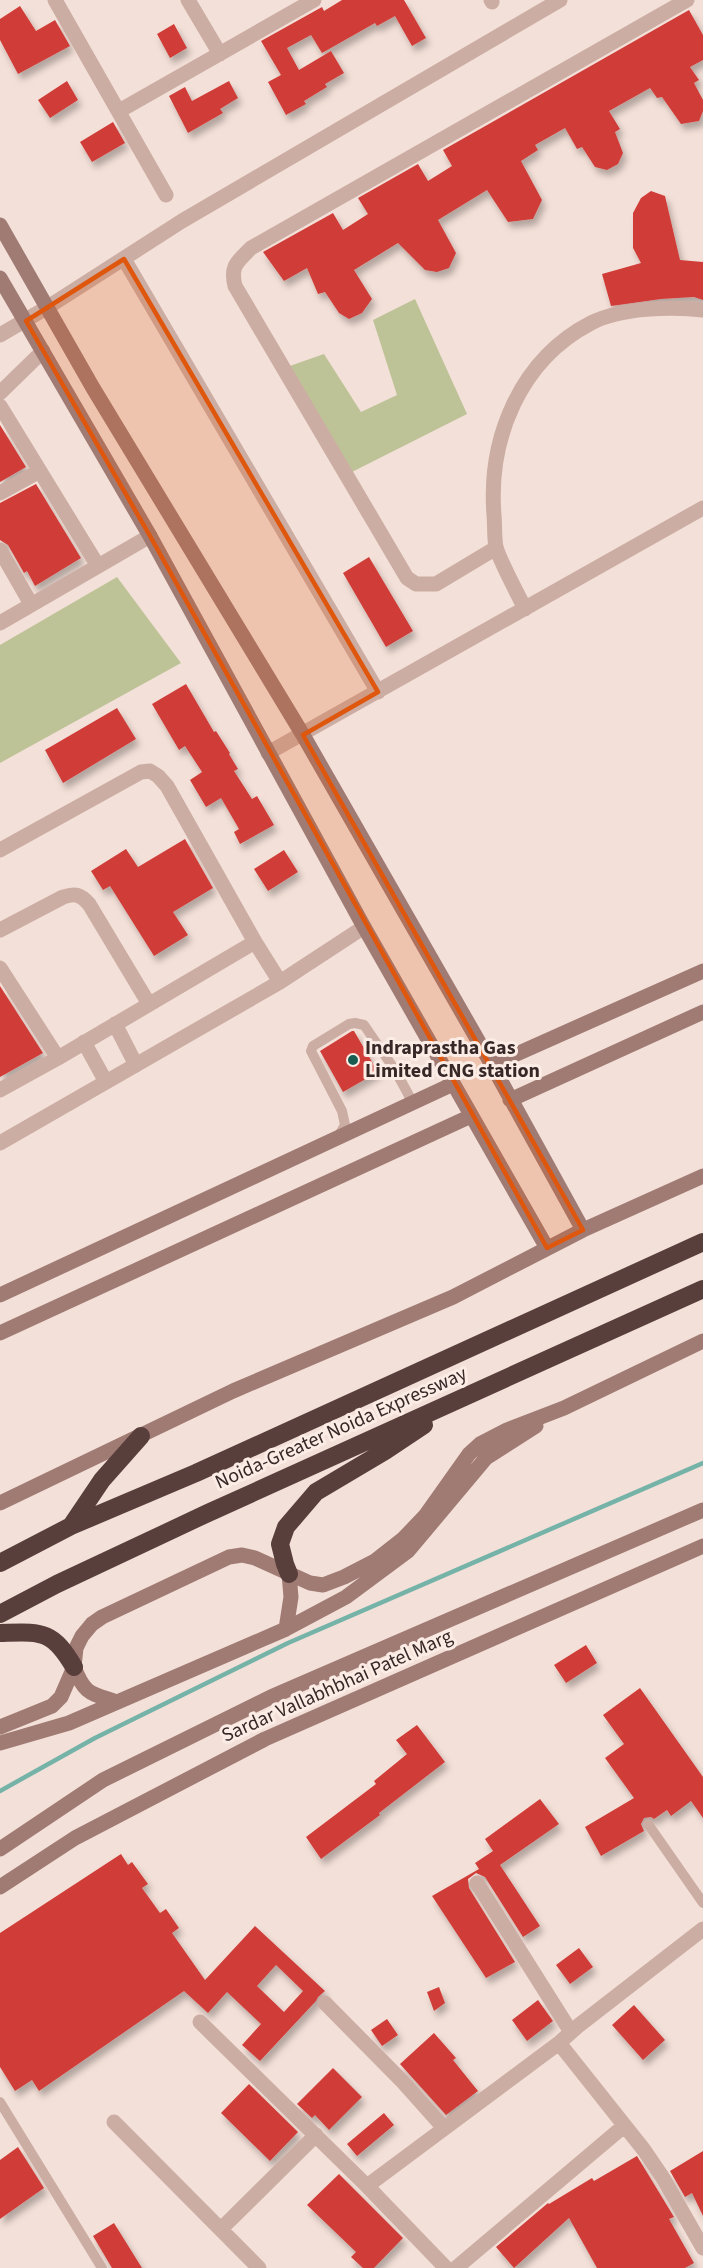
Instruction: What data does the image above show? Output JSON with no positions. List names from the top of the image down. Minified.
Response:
{"streets":{"highway":["Noida-Greater Noida Expressway"],"street":["Sardar Vallabhbhai Patel Marg"]},"places":["Indraprastha Gas Limited CNG station"]}
